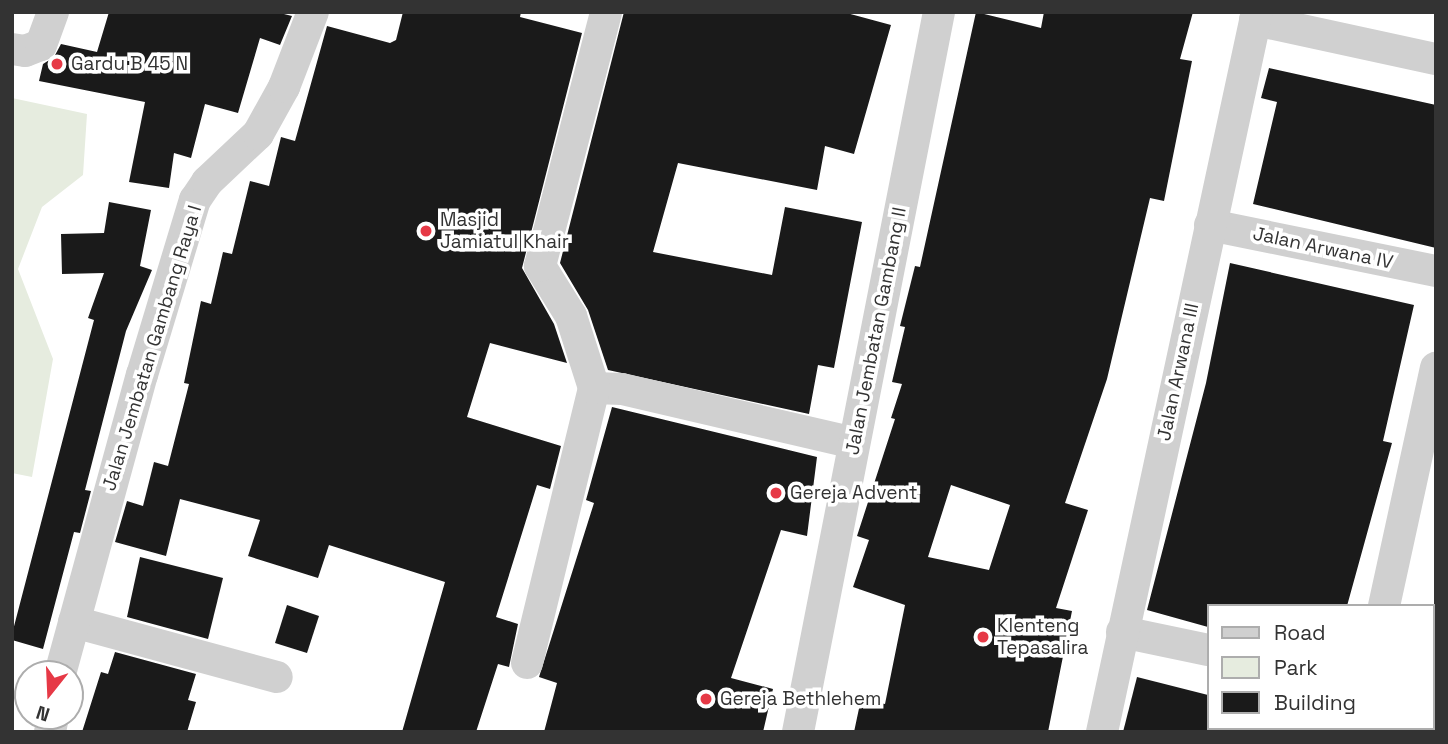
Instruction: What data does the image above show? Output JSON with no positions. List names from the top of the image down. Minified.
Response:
{"streets":{"street":["Jalan Arwana IV","Jalan Jembatan Gambang II","Jalan Jembatan Gambang Raya I","Jalan Arwana III"]},"crossings":[["Jalan Arwana IV","Jalan Arwana III"]],"places":["Gardu B 45 N","Masjid Jamiatul Khair","Gereja Advent","Klenteng Tepasalira","Gereja Bethlehem"],"legend":["Road","Park","Building"],"north":"bottom"}
